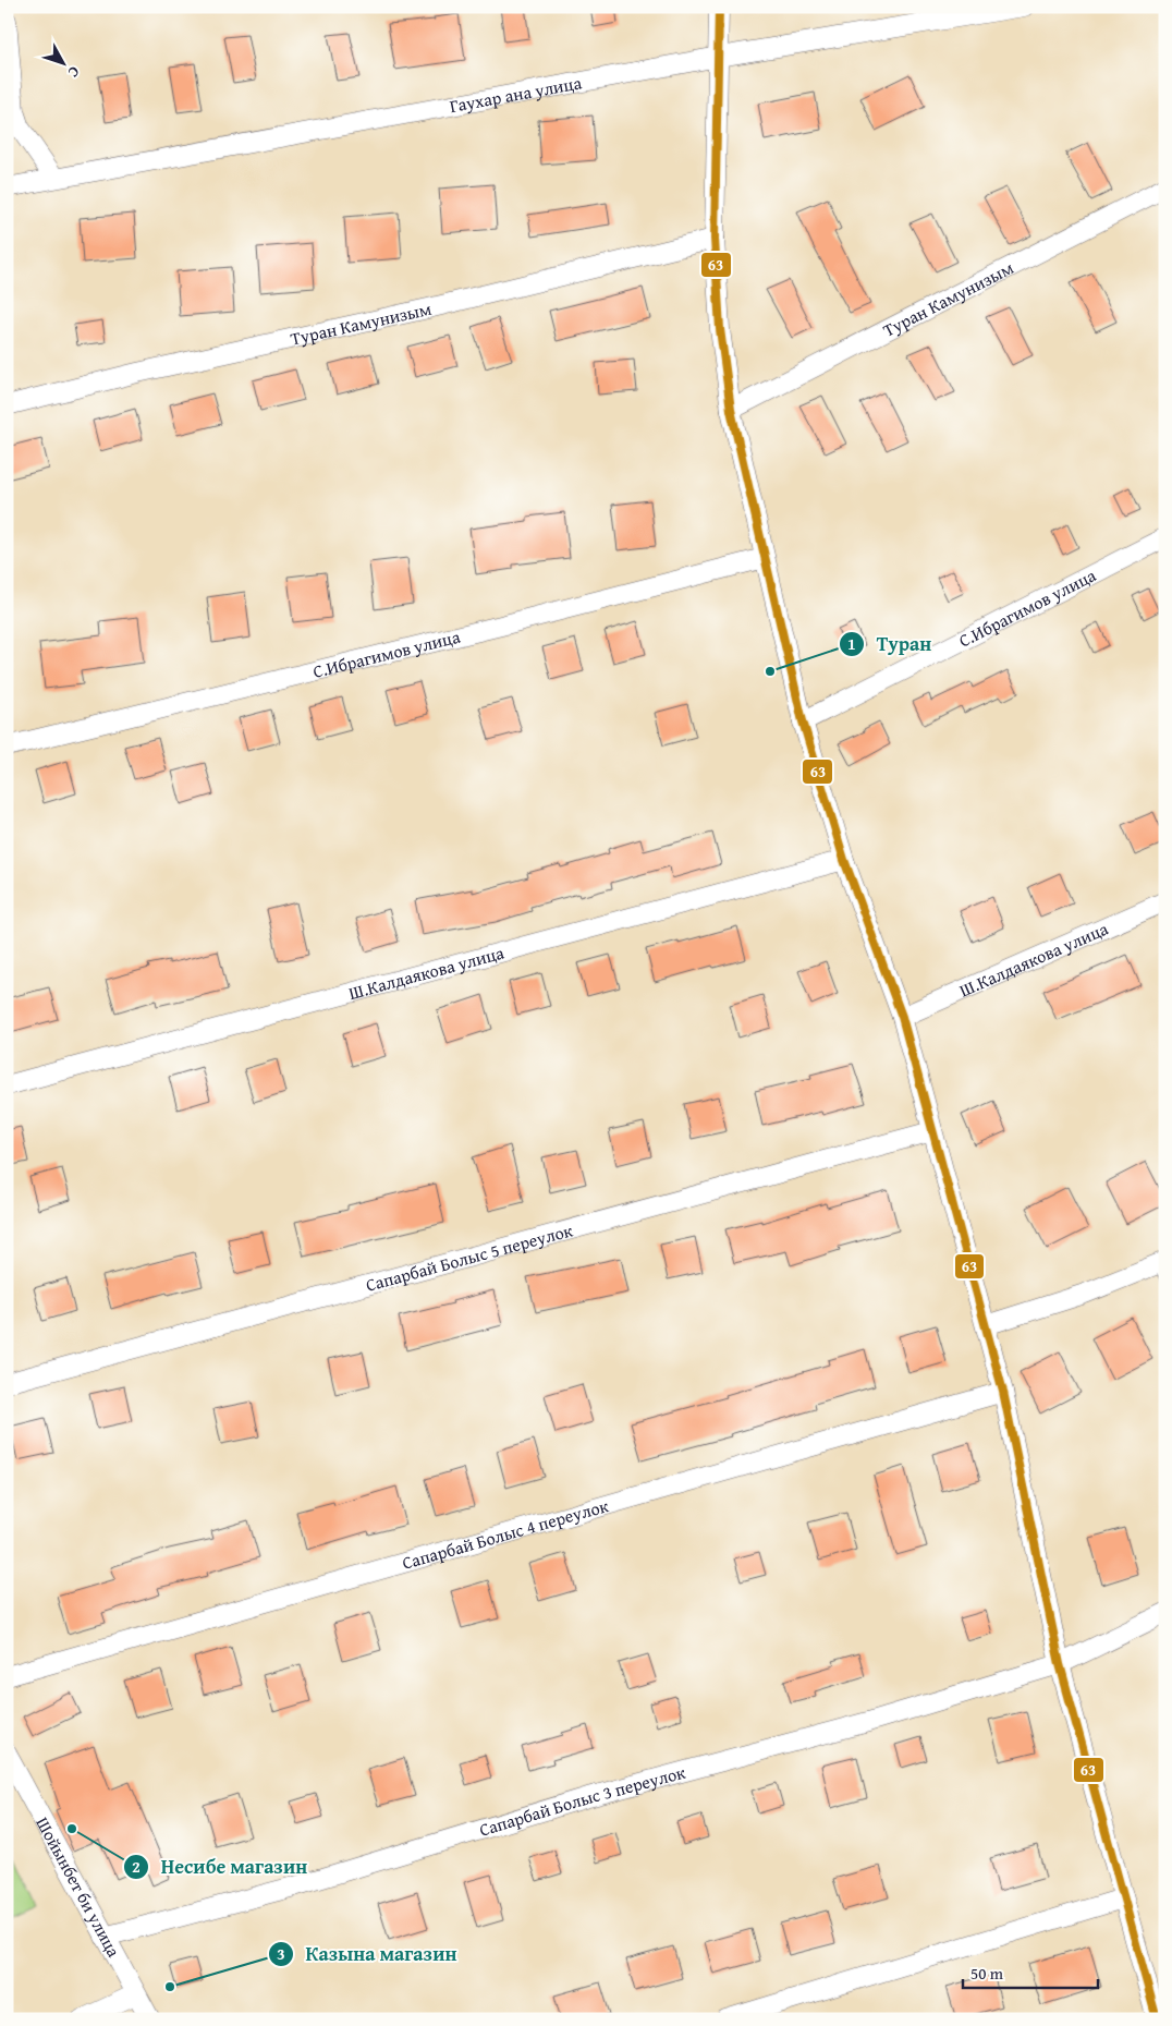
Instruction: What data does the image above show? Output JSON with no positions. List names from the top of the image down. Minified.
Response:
{"streets":{"street":["Гаухар ана улица","Туран Камунизым","С.Ибрагимов улица","Ш.Калдаякова улица","Сапарбай Болыс 5 переулок","Сапарбай Болыс 4 переулок","Сапарбай Болыс 3 переулок","Шойынбет би улица"]},"crossings":[["Сапарбай Болыс 3 переулок","Шойынбет би улица"]],"places":["Туран","Несибе магазин","Казына магазин"],"lines":["transit line 63"],"scale_bar":"50 m","north":"bottom right"}
